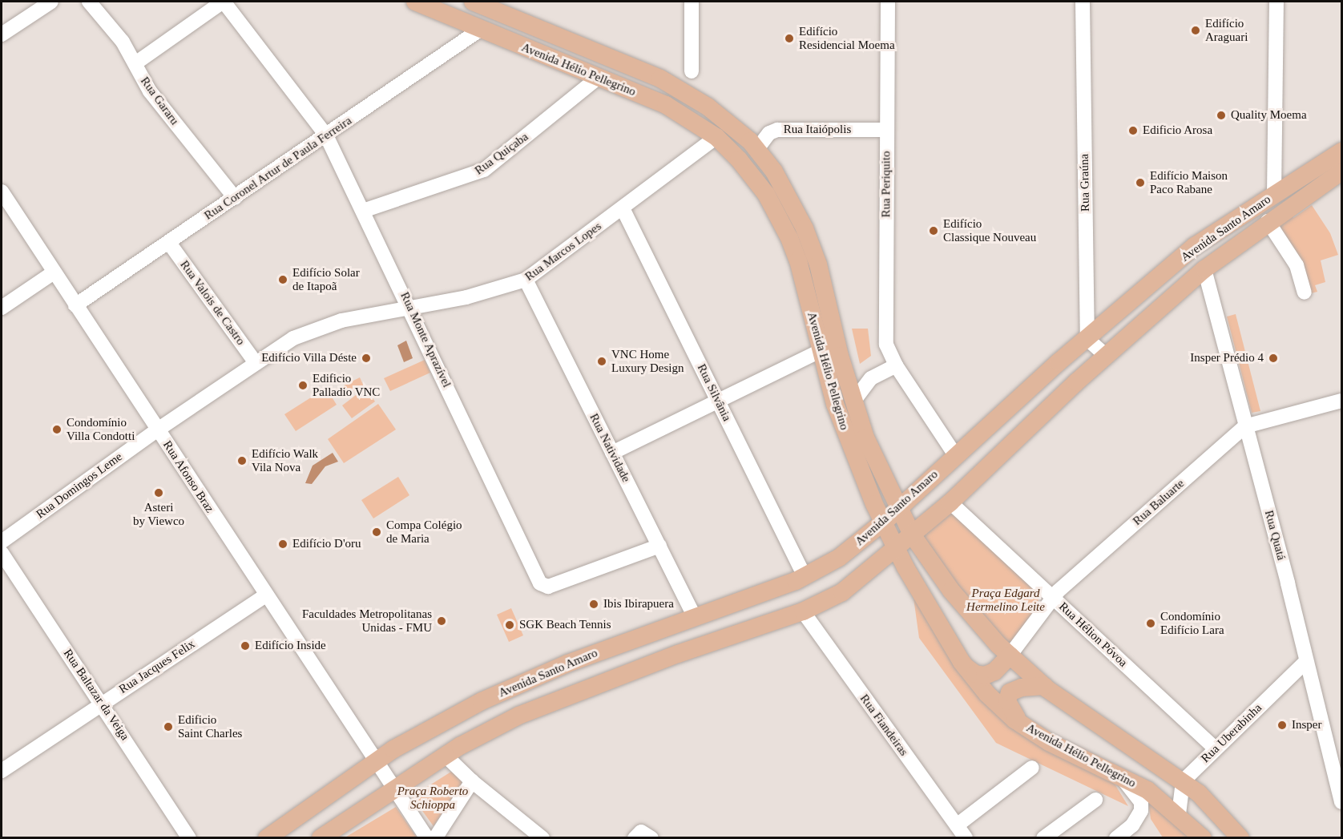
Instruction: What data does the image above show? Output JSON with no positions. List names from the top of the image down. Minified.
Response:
{"streets":{"main road":["Avenida Hélio Pellegrino","Avenida Santo Amaro"],"street":["Rua Gararu","Rua Itaiópolis","Rua Quiçaba","Rua Coronel Artur de Paula Ferreira","Rua Graúna","Rua Periquito","Rua Marcos Lopes","Rua Valois de Castro","Rua Monte Aprazível","Rua Silvânia","Rua Natividade","Rua Afonso Braz","Rua Domingos Leme","Rua Baluarte","Rua Quatá","Rua Hélion Póvoa","Rua Jacques Felix","Rua Baltazar da Veiga","Rua Fiandeiras","Rua Uberabinha"]},"crossings":[["Avenida Hélio Pellegrino","Rua Itaiópolis"],["Avenida Hélio Pellegrino","Rua Quiçaba"],["Avenida Hélio Pellegrino","Rua Coronel Artur de Paula Ferreira"],["Avenida Hélio Pellegrino","Avenida Santo Amaro"],["Avenida Hélio Pellegrino","Rua Marcos Lopes"],["Avenida Hélio Pellegrino","Rua Baluarte"],["Avenida Hélio Pellegrino","Rua Uberabinha"],["Rua Gararu","Rua Coronel Artur de Paula Ferreira"],["Rua Itaiópolis","Rua Periquito"],["Rua Quiçaba","Rua Monte Aprazível"],["Rua Coronel Artur de Paula Ferreira","Rua Valois de Castro"],["Rua Coronel Artur de Paula Ferreira","Rua Monte Aprazível"],["Rua Coronel Artur de Paula Ferreira","Rua Afonso Braz"],["Rua Graúna","Avenida Santo Amaro"],["Rua Periquito","Avenida Santo Amaro"],["Avenida Santo Amaro","Rua Silvânia"],["Avenida Santo Amaro","Rua Natividade"],["Avenida Santo Amaro","Rua Afonso Braz"],["Avenida Santo Amaro","Rua Quatá"],["Avenida Santo Amaro","Rua Hélion Póvoa"],["Avenida Santo Amaro","Rua Fiandeiras"],["Rua Marcos Lopes","Rua Valois de Castro"],["Rua Marcos Lopes","Rua Monte Aprazível"],["Rua Marcos Lopes","Rua Silvânia"],["Rua Marcos Lopes","Rua Natividade"],["Rua Marcos Lopes","Rua Afonso Braz"],["Rua Marcos Lopes","Rua Domingos Leme"],["Rua Monte Aprazível","Rua Natividade"],["Rua Afonso Braz","Rua Domingos Leme"],["Rua Afonso Braz","Rua Jacques Felix"],["Rua Baluarte","Rua Quatá"],["Rua Baluarte","Rua Hélion Póvoa"],["Rua Quatá","Rua Uberabinha"],["Rua Hélion Póvoa","Rua Uberabinha"],["Rua Jacques Felix","Rua Baltazar da Veiga"]],"parks":["Praça Edgard Hermelino Leite","Praça Roberto Schioppa"],"places":["Edifício Araguari","Edifício Residencial Moema","Quality Moema","Edificio Arosa","Edifício Maison Paco Rabane","Edifício Classique Nouveau","Edifício Solar de Itapoã","Edifício Villa Déste","Insper Prédio 4","VNC Home Luxury Design","Edificio Palladio VNC","Condomínio Villa Condotti","Edifício Walk Vila Nova","Asteri by Viewco","Compa Colégio de Maria","Edifício D'oru","Ibis Ibirapuera","Faculdades Metropolitanas Unidas - FMU","Condomínio Edifício Lara","SGK Beach Tennis","Edifício Inside","Insper","Edificio Saint Charles"]}
